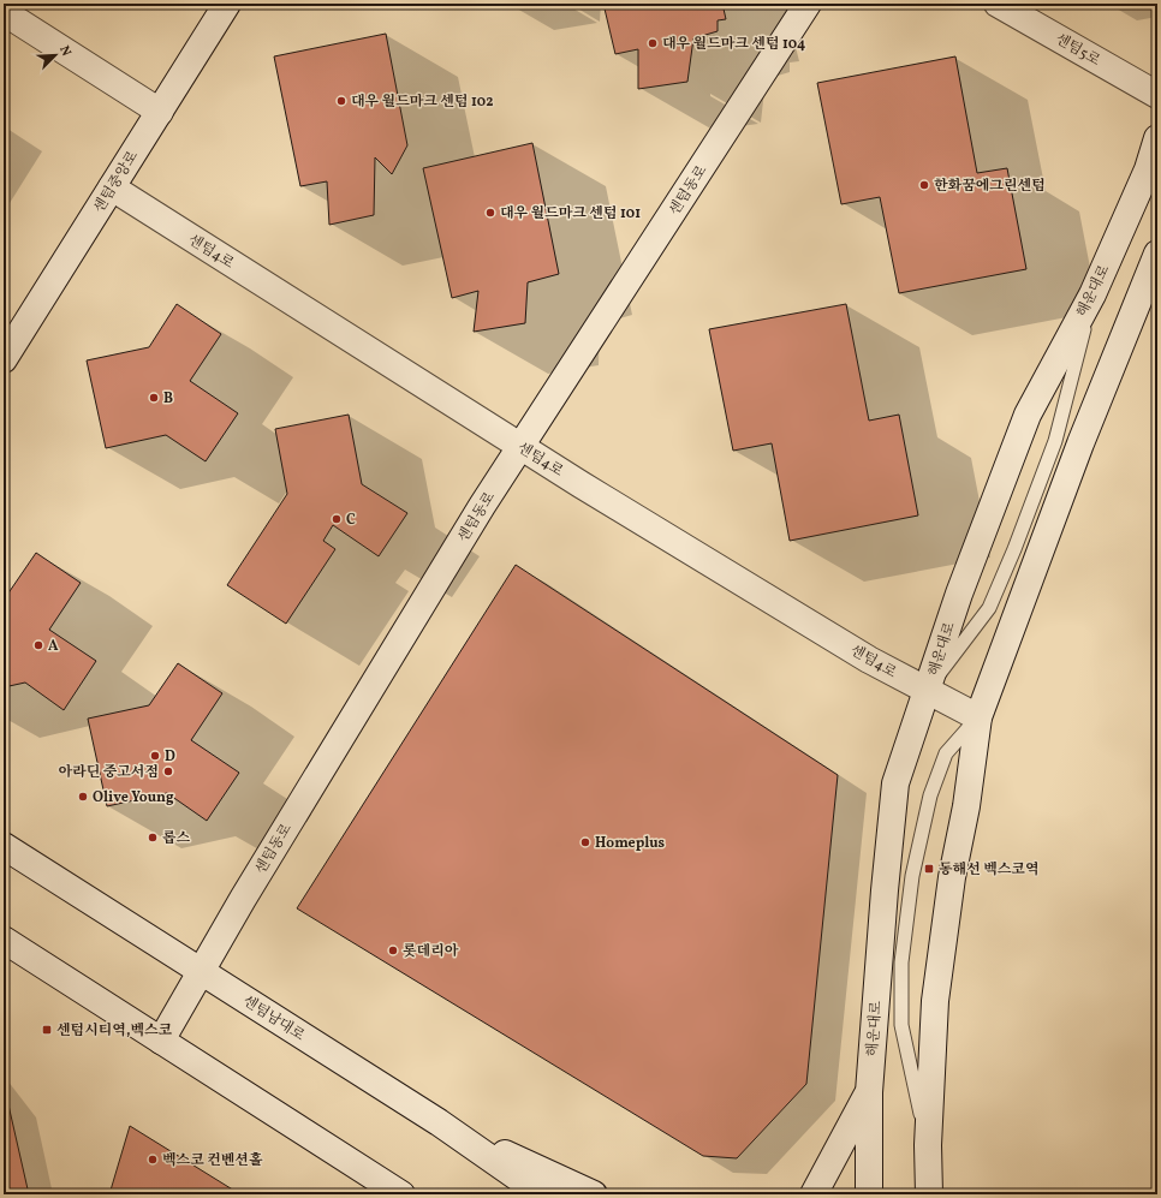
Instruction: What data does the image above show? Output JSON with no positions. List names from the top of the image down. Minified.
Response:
{"streets":{"main road":["센텀5로","센텀중앙로","센텀동로","센텀4로","해운대로","센텀남대로"]},"crossings":[["센텀중앙로","센텀4로"],["센텀동로","센텀4로"],["센텀동로","센텀남대로"],["센텀4로","해운대로"]],"places":{"other":["대우 월드마크 센텀 104","대우 월드마크 센텀 102","한화꿈에그린센텀","대우 월드마크 센텀 101","B","C","A","D","아라딘 중고서점","Olive Young","롭스","Homeplus","롯데리아","벡스코 컨벤션홀"],"transit":["동해선 벡스코역","센텀시티역,벡스코"]},"north":"top right"}
